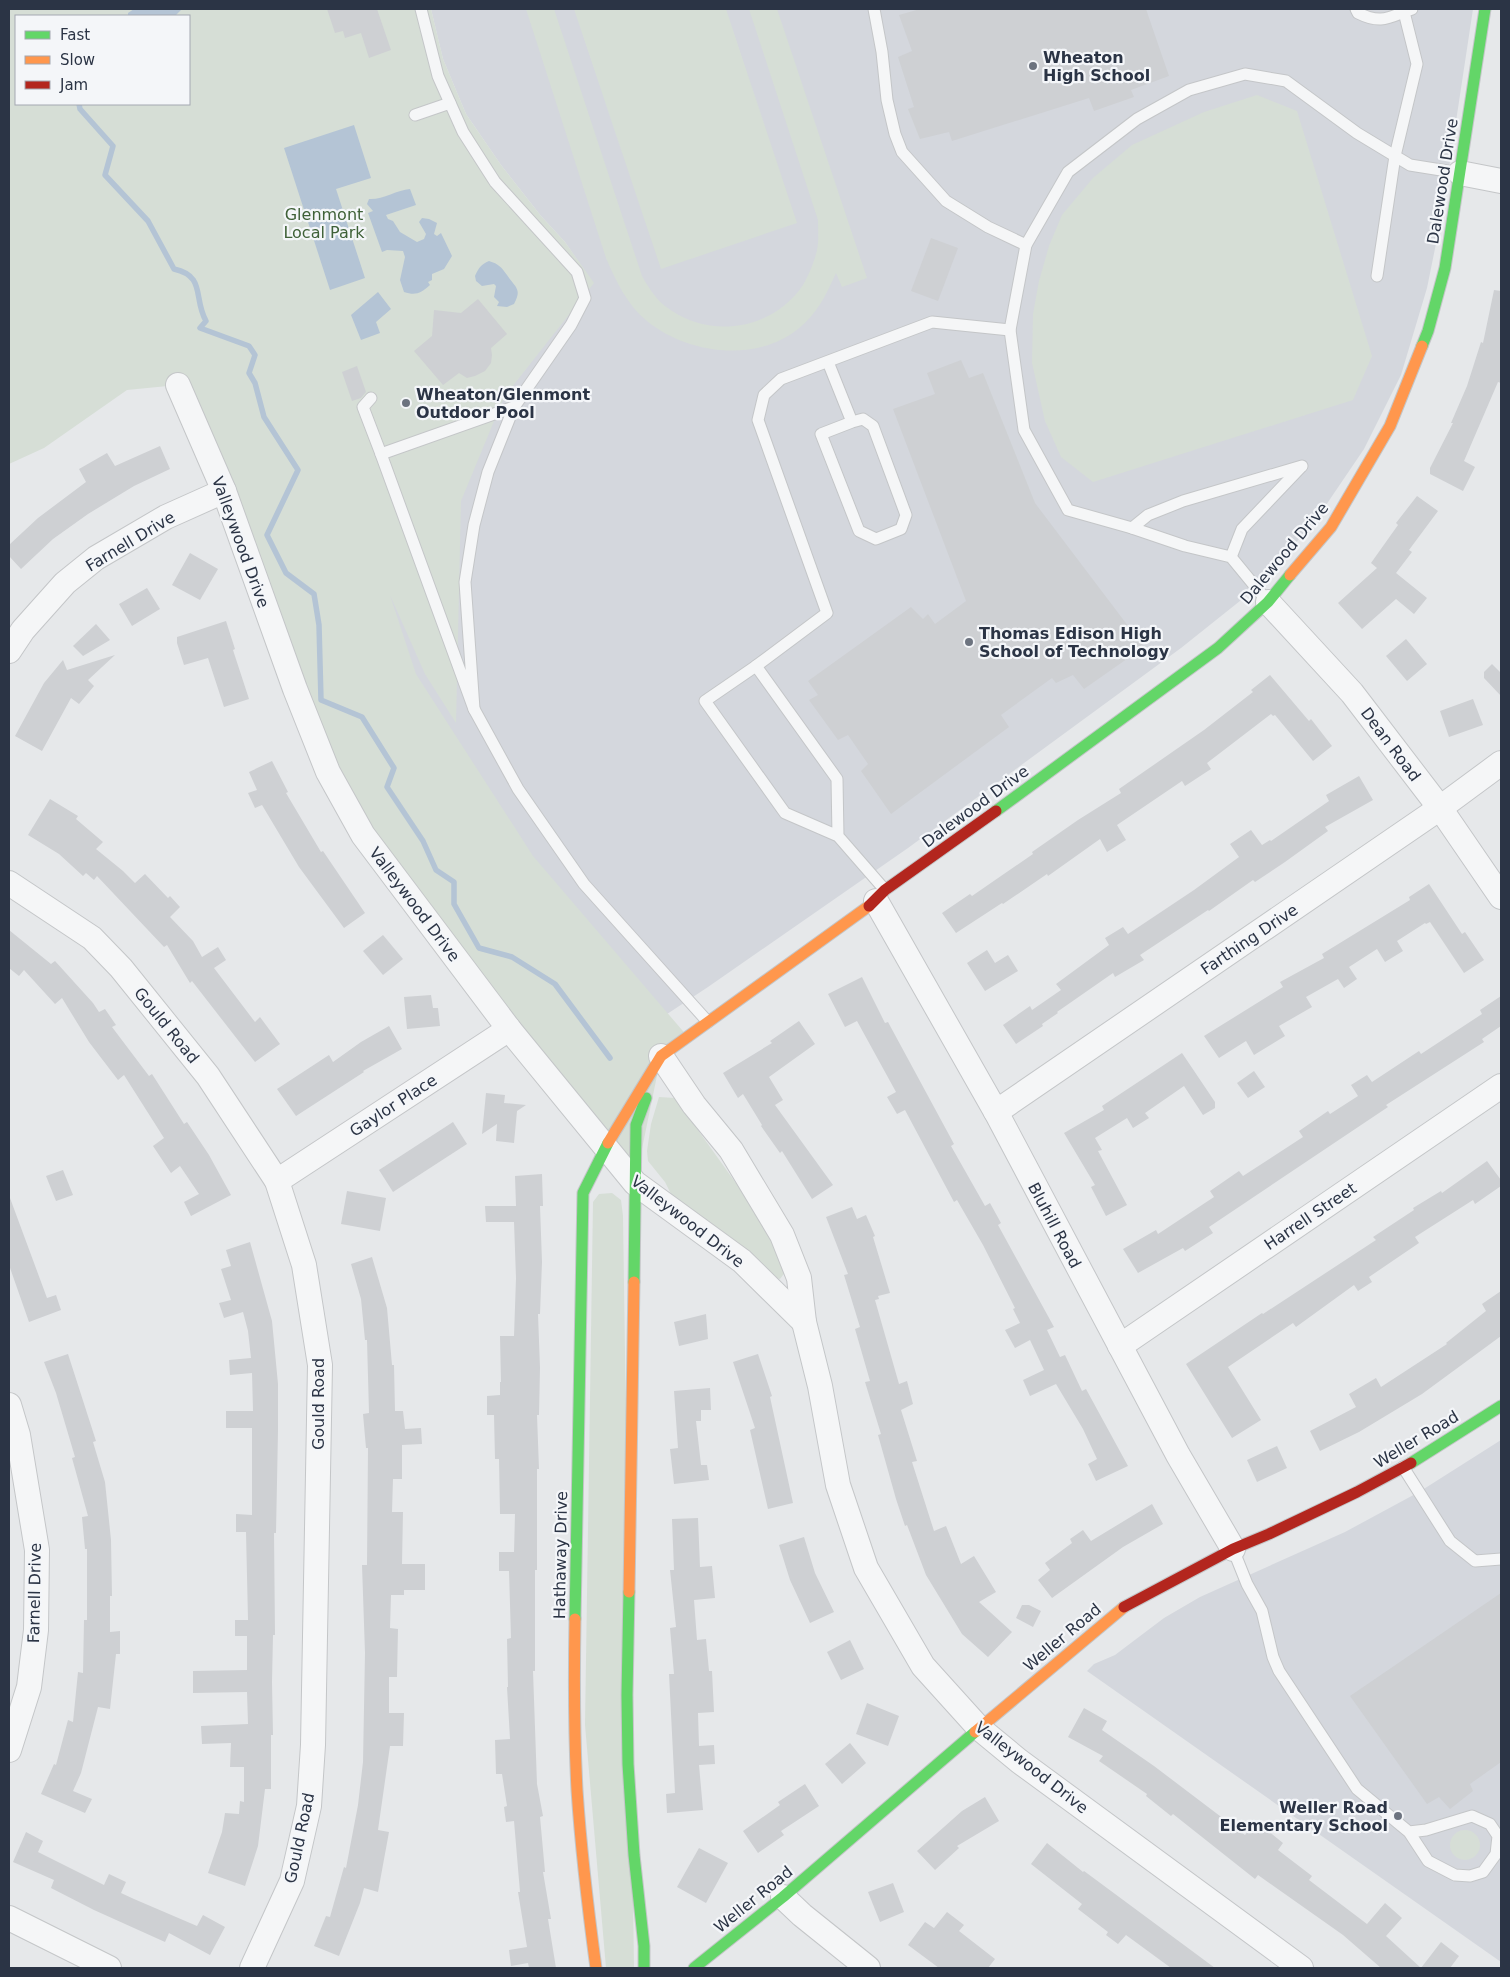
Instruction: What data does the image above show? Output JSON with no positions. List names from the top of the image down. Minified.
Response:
{"streets":{"street":["Dalewood Drive","Farnell Drive","Valleywood Drive","Dean Road","Farthing Drive","Gould Road","Gaylor Place","Harrell Street","Bluhill Road","Weller Road","Hathaway Drive"]},"crossings":[["Dalewood Drive","Valleywood Drive"],["Dalewood Drive","Dean Road"],["Dalewood Drive","Bluhill Road"],["Dalewood Drive","Hathaway Drive"],["Farnell Drive","Valleywood Drive"],["Valleywood Drive","Gaylor Place"],["Valleywood Drive","Weller Road"],["Valleywood Drive","Hathaway Drive"],["Dean Road","Farthing Drive"],["Farthing Drive","Bluhill Road"],["Gould Road","Gaylor Place"],["Harrell Street","Bluhill Road"],["Bluhill Road","Weller Road"]],"parks":["Glenmont Local Park"],"places":["Wheaton High School","Wheaton/Glenmont Outdoor Pool","Thomas Edison High School of Technology","Weller Road Elementary School"],"legend":["Fast","Slow","Jam"]}
